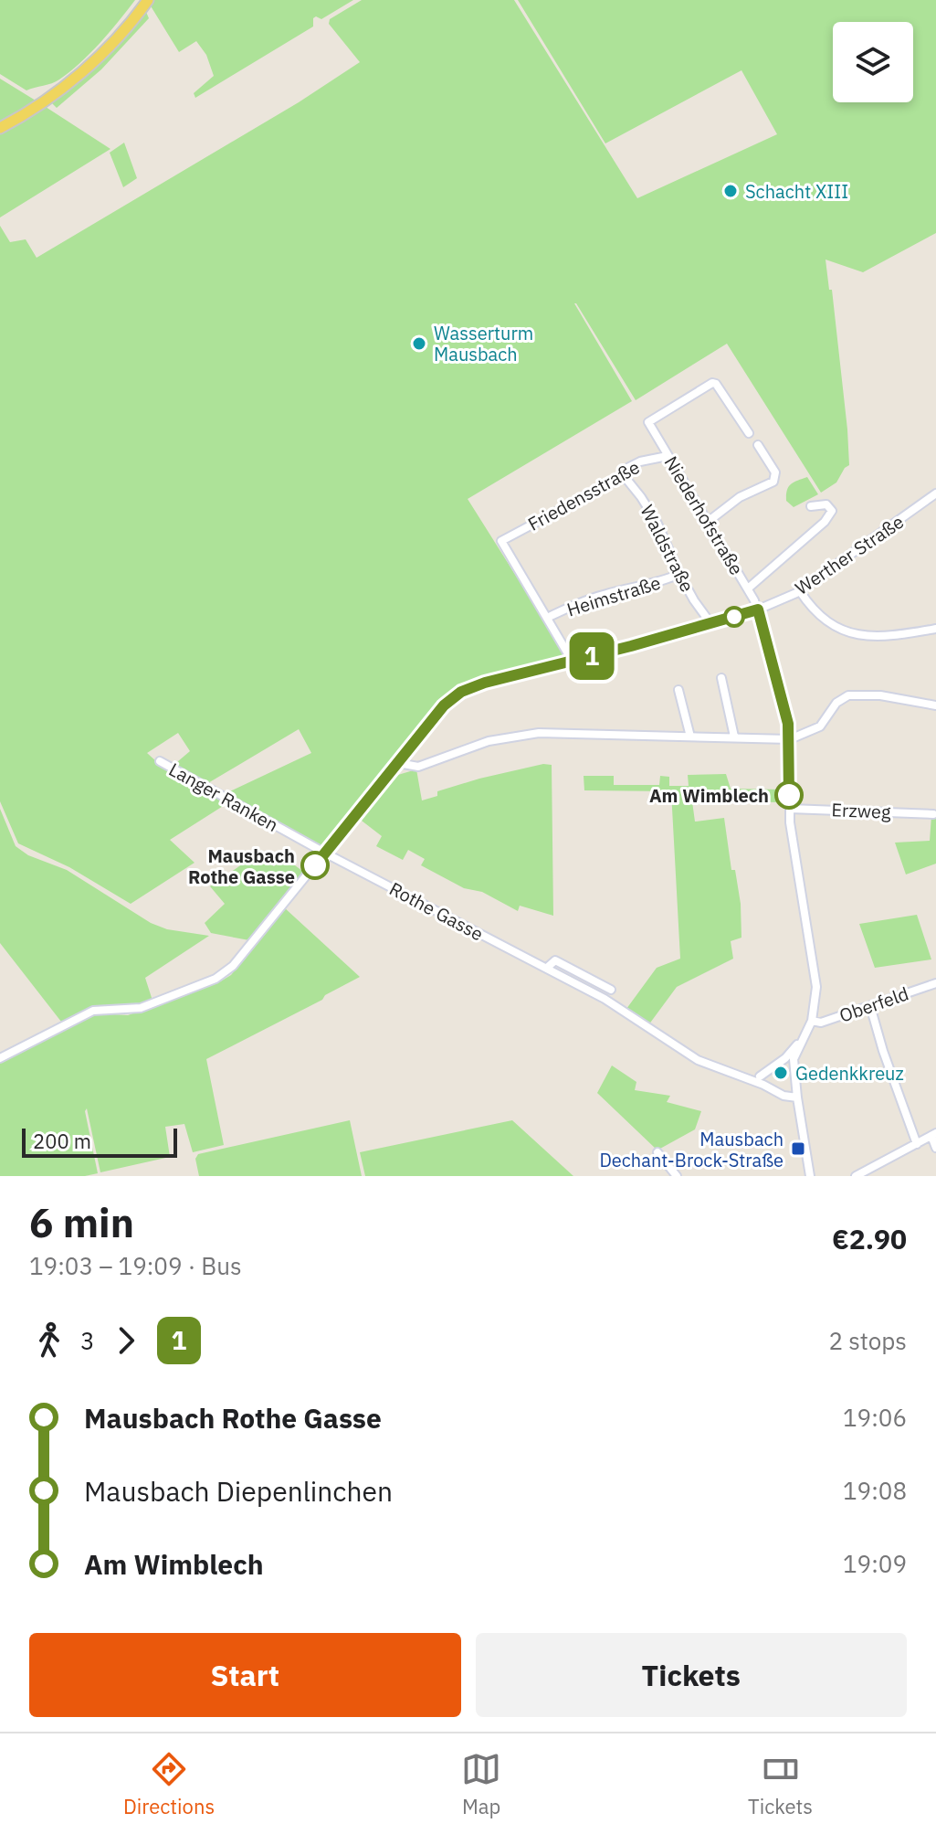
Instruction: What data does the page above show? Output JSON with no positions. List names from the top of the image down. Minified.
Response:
{"streets":{"street":["Friedensstraße","Niederhofstraße","Waldstraße","Werther Straße","Heimstraße","Langer Ranken","Erzweg","Rothe Gasse","Oberfeld"]},"crossings":[["Friedensstraße","Niederhofstraße"],["Friedensstraße","Waldstraße"],["Friedensstraße","Heimstraße"],["Niederhofstraße","Werther Straße"],["Niederhofstraße","Erzweg"],["Niederhofstraße","Oberfeld"],["Waldstraße","Werther Straße"],["Waldstraße","Heimstraße"],["Werther Straße","Langer Ranken"],["Werther Straße","Rothe Gasse"],["Langer Ranken","Rothe Gasse"]],"places":{"other":["Schacht XIII","Wasserturm Mausbach","Am Wimblech","Mausbach Rothe Gasse","Gedenkkreuz"],"transit":["Mausbach Dechant-Brock-Straße"]},"lines":["bus line 1"],"scale_bar":"200 m","page":{"on_map":"1","scale":"200 m","heading":["6 min","19:03 – 19:09 · Bus","€2.90"],"legs":["3","1","2 stops"],"list":[{"name":"Mausbach Rothe Gasse","value":"19:06"},{"name":"Mausbach Diepenlinchen","value":"19:08"},{"name":"Am Wimblech","value":"19:09"}],"buttons":["Start","Tickets"],"tabs":["Directions","Map","Tickets"]}}
